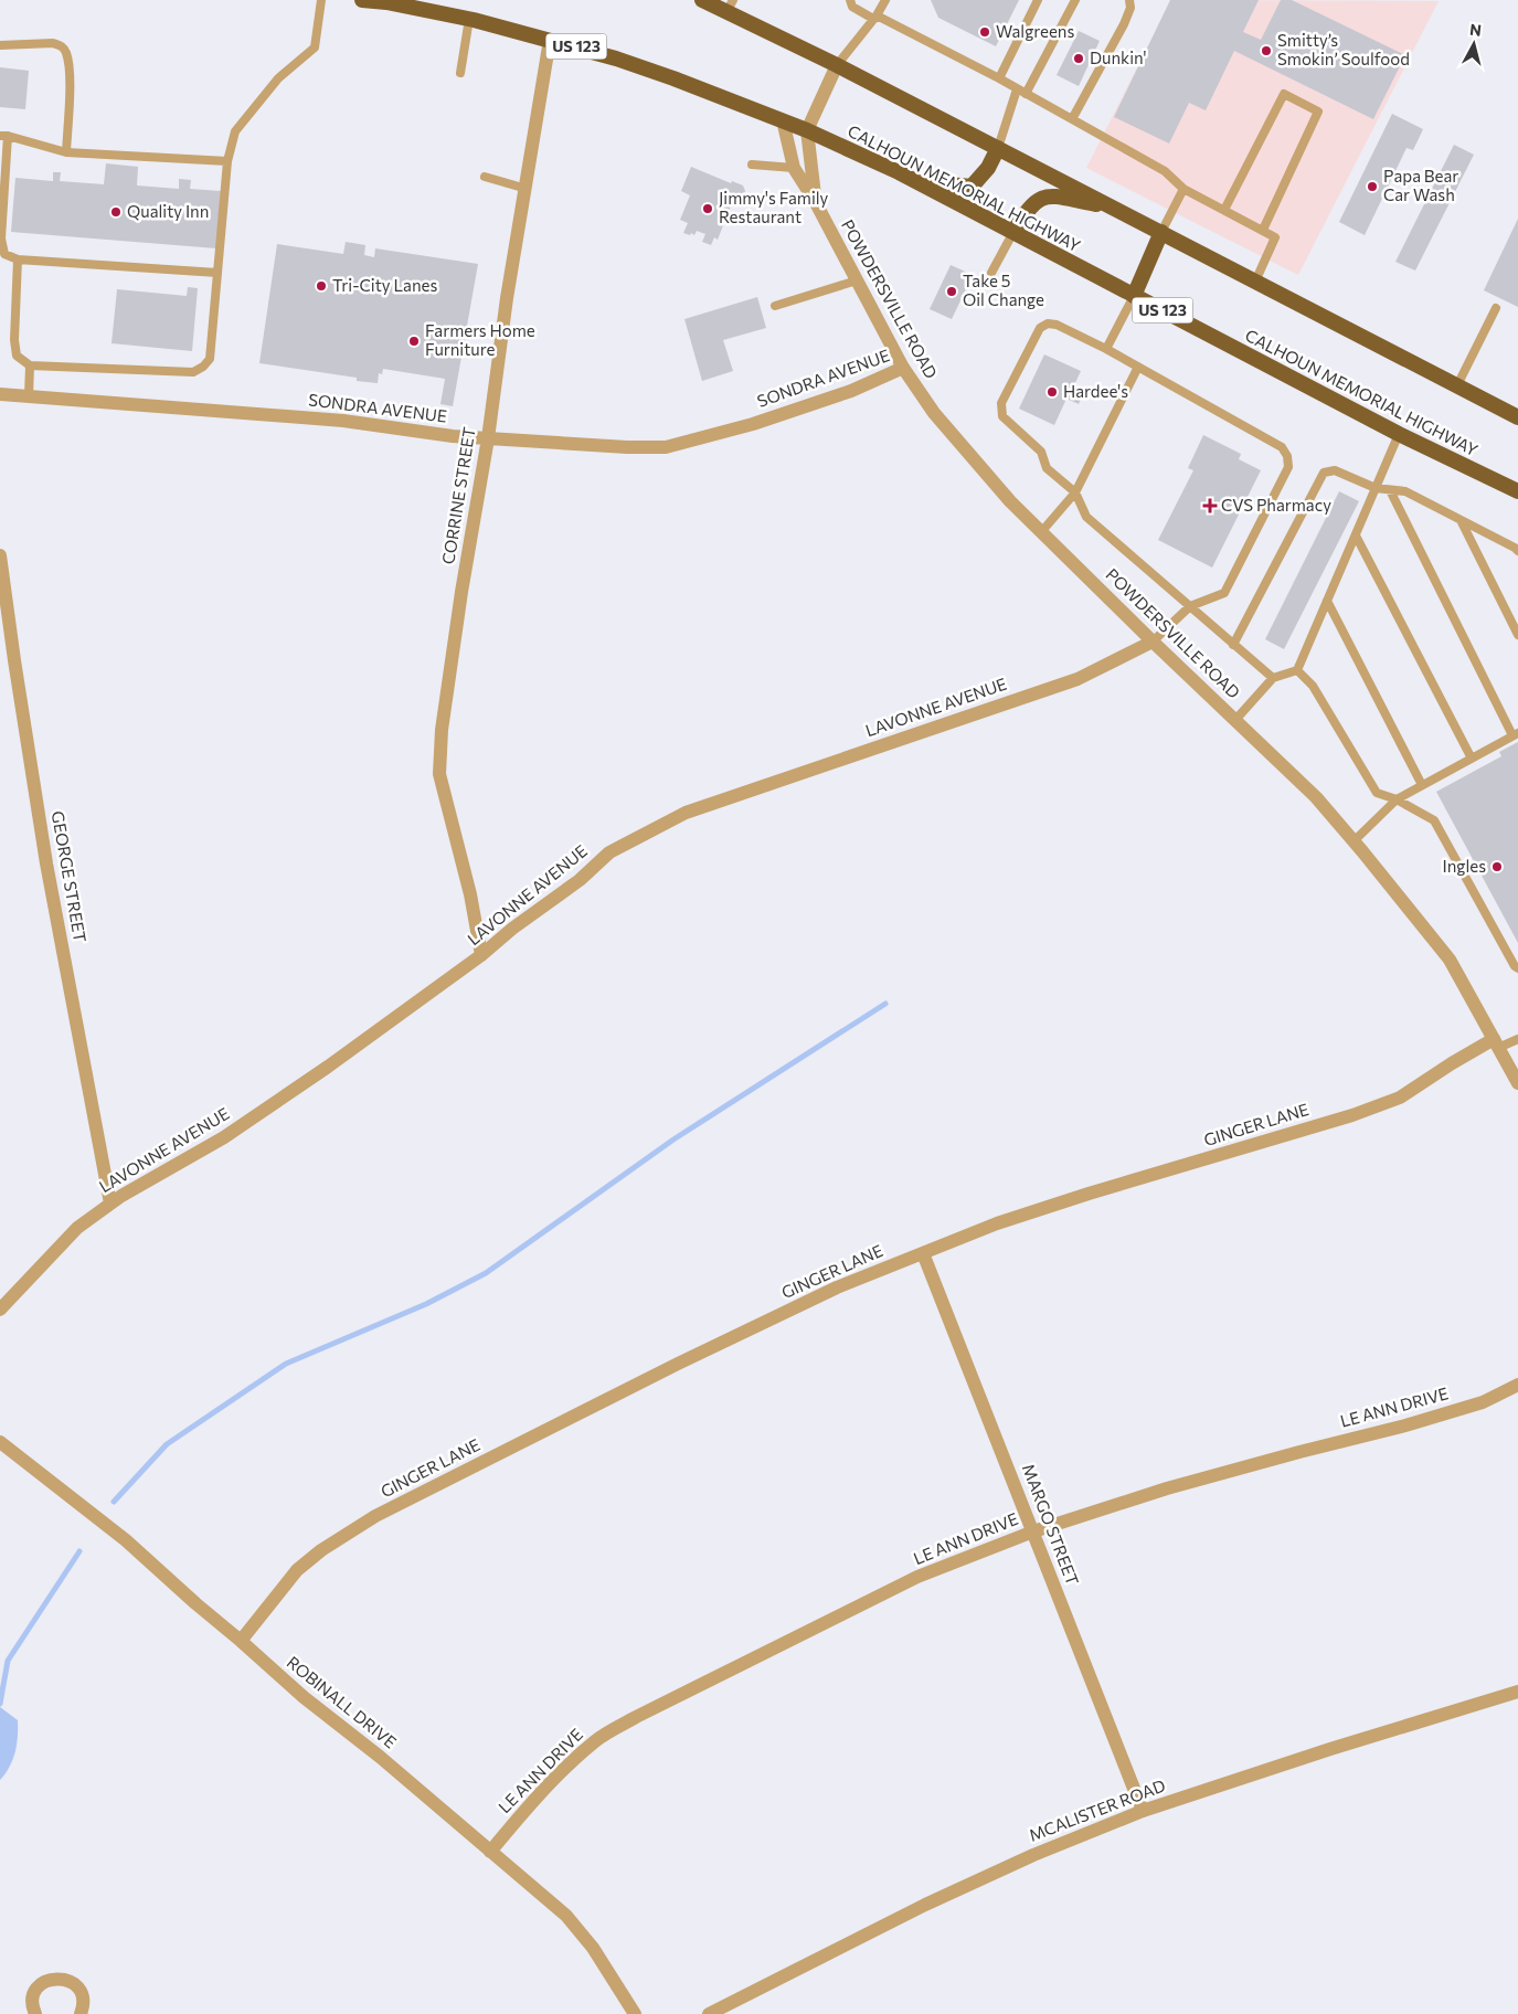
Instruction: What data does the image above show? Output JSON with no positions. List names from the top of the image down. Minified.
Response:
{"streets":{"highway":["US 123","CALHOUN MEMORIAL HIGHWAY"],"street":["POWDERSVILLE ROAD","SONDRA AVENUE","CORRINE STREET","LAVONNE AVENUE","GEORGE STREET","GINGER LANE","LE ANN DRIVE","MARGO STREET","ROBINALL DRIVE","MCALISTER ROAD"]},"crossings":[["CALHOUN MEMORIAL HIGHWAY","POWDERSVILLE ROAD"],["CALHOUN MEMORIAL HIGHWAY","CORRINE STREET"],["POWDERSVILLE ROAD","SONDRA AVENUE"],["POWDERSVILLE ROAD","LAVONNE AVENUE"],["POWDERSVILLE ROAD","GINGER LANE"],["SONDRA AVENUE","CORRINE STREET"],["CORRINE STREET","LAVONNE AVENUE"],["LAVONNE AVENUE","GEORGE STREET"],["GINGER LANE","MARGO STREET"],["GINGER LANE","ROBINALL DRIVE"],["LE ANN DRIVE","MARGO STREET"],["LE ANN DRIVE","ROBINALL DRIVE"],["MARGO STREET","MCALISTER ROAD"]],"places":{"other":["Walgreens","Smitty’s Smokin’ Soulfood","Dunkin'","Papa Bear Car Wash","Jimmy's Family Restaurant","Quality Inn","Tri-City Lanes","Take 5 Oil Change","Farmers Home Furniture","Hardee's","Ingles"],"health":["CVS Pharmacy"]},"north":"top"}
